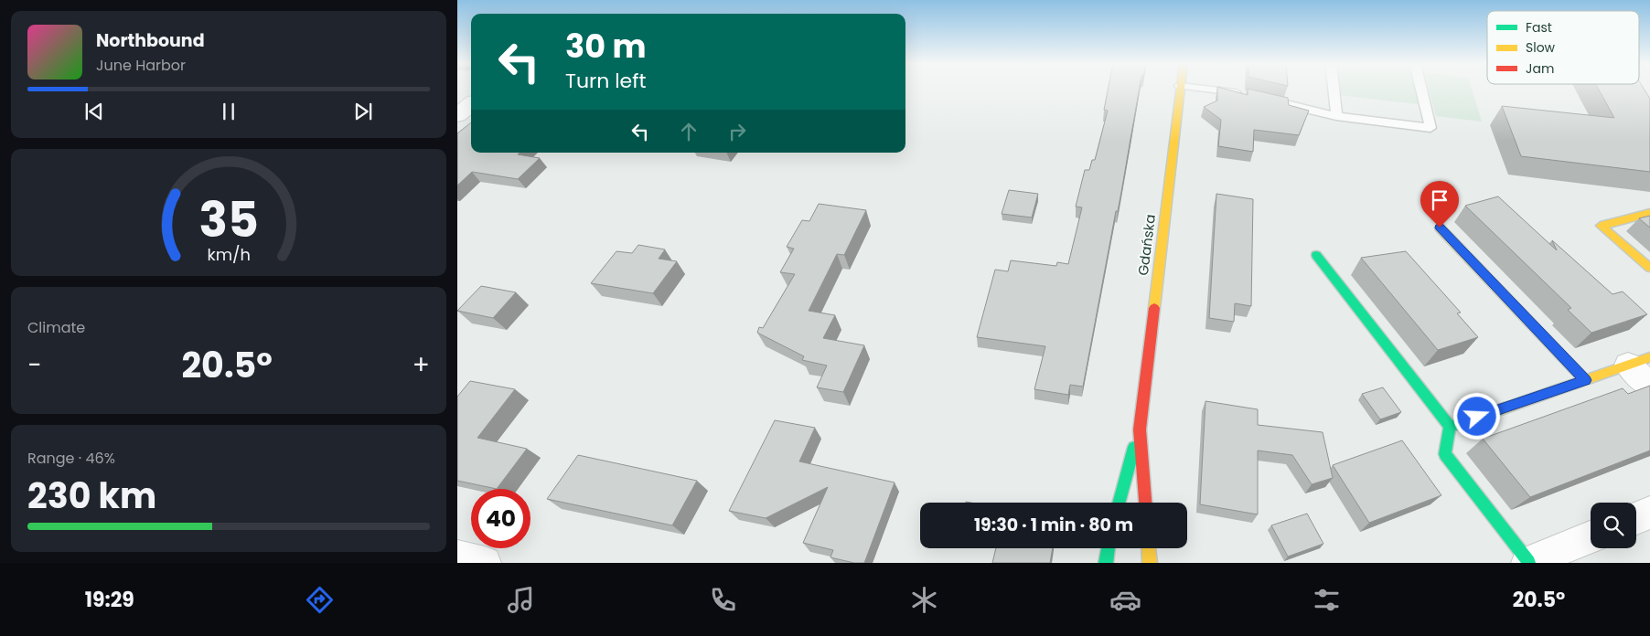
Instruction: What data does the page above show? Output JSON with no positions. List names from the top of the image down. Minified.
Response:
{"streets":{"street":["Gdańska"]},"legend":["Fast","Slow","Jam"],"page":{"turn":["30 m","Turn left"],"song":["Northbound","June Harbor"],"tile":["Climate",["Range · 46%","230 km"]],"heat":["−","20.5°","+"],"limit":"40","trip":"19:30 · 1 min · 80 m","tabs":["19:29","20.5°"],"gauge":["35","km/h"]}}
